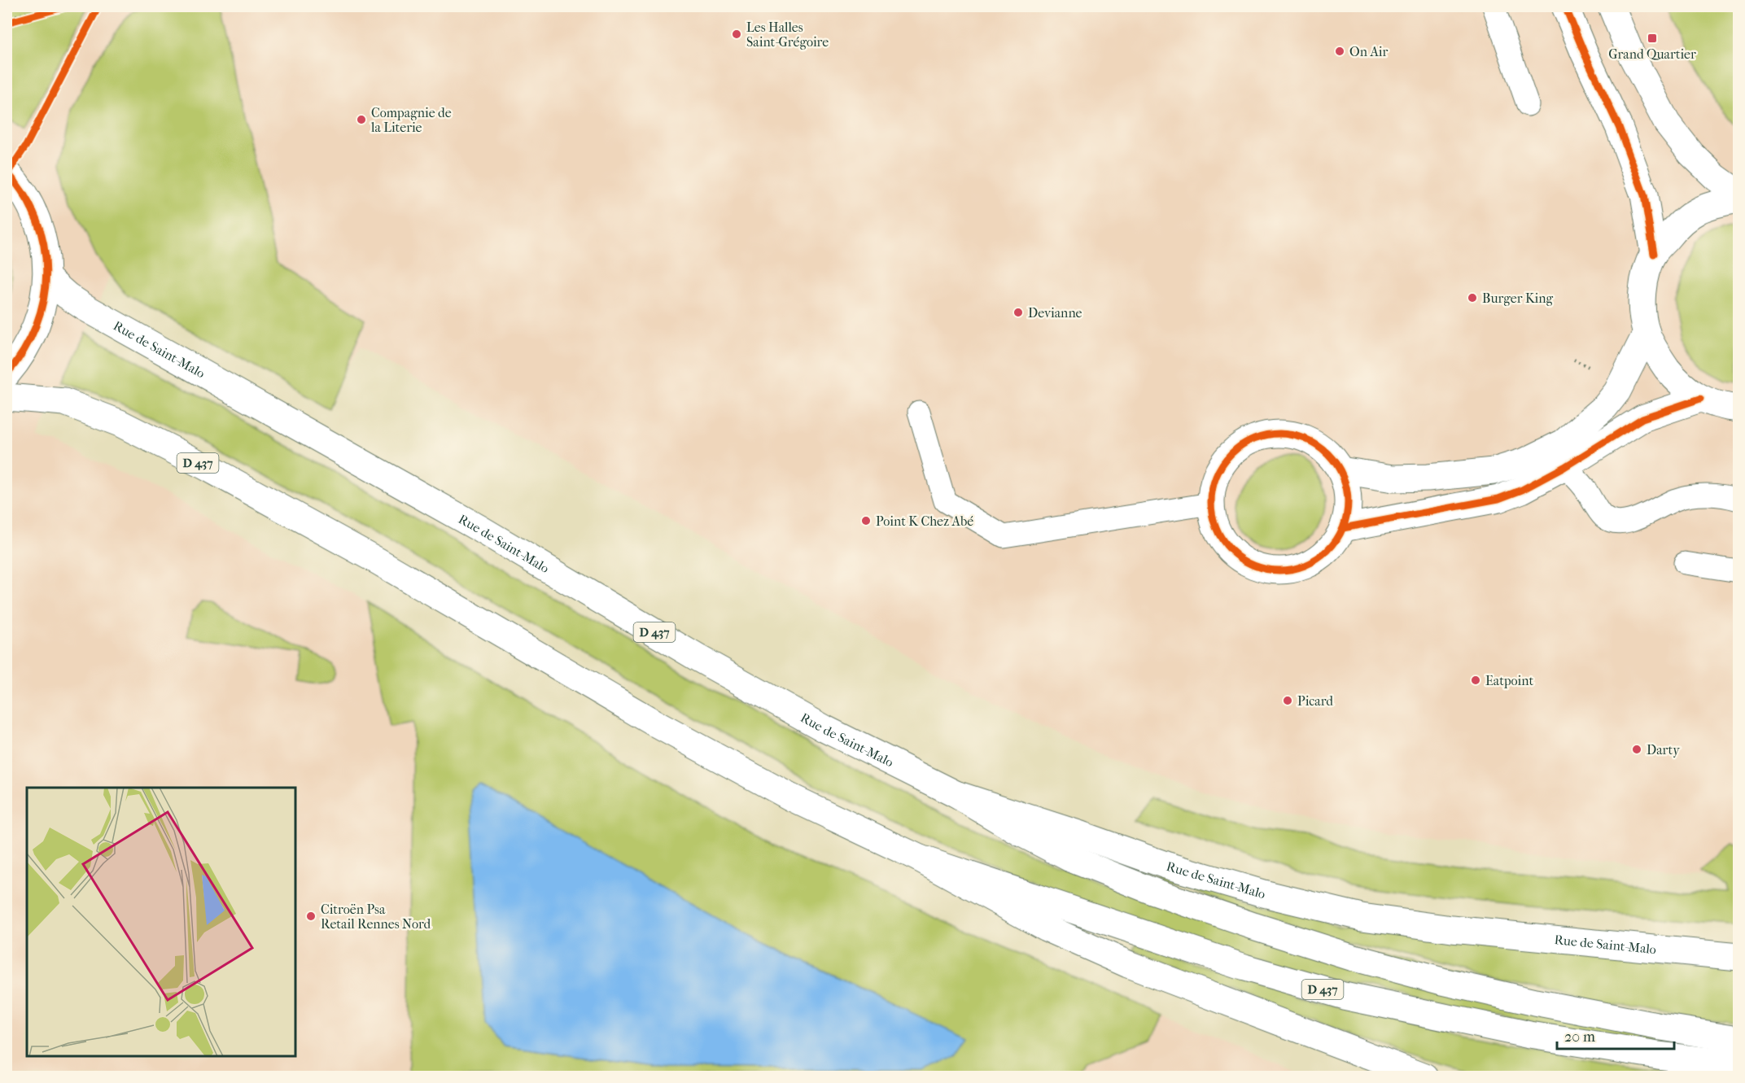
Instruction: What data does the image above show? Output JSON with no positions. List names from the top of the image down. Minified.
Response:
{"streets":{"main road":["Rue de Saint-Malo","D 437"]},"crossings":[["Rue de Saint-Malo","D 437"]],"places":{"other":["Les Halles Saint-Grégoire","On Air","Compagnie de la Literie","Burger King","Devianne","Point K Chez Abé","Eatpoint","Picard","Darty","Citroën Psa Retail Rennes Nord"],"transit":["Grand Quartier"]},"scale_bar":"20 m"}
